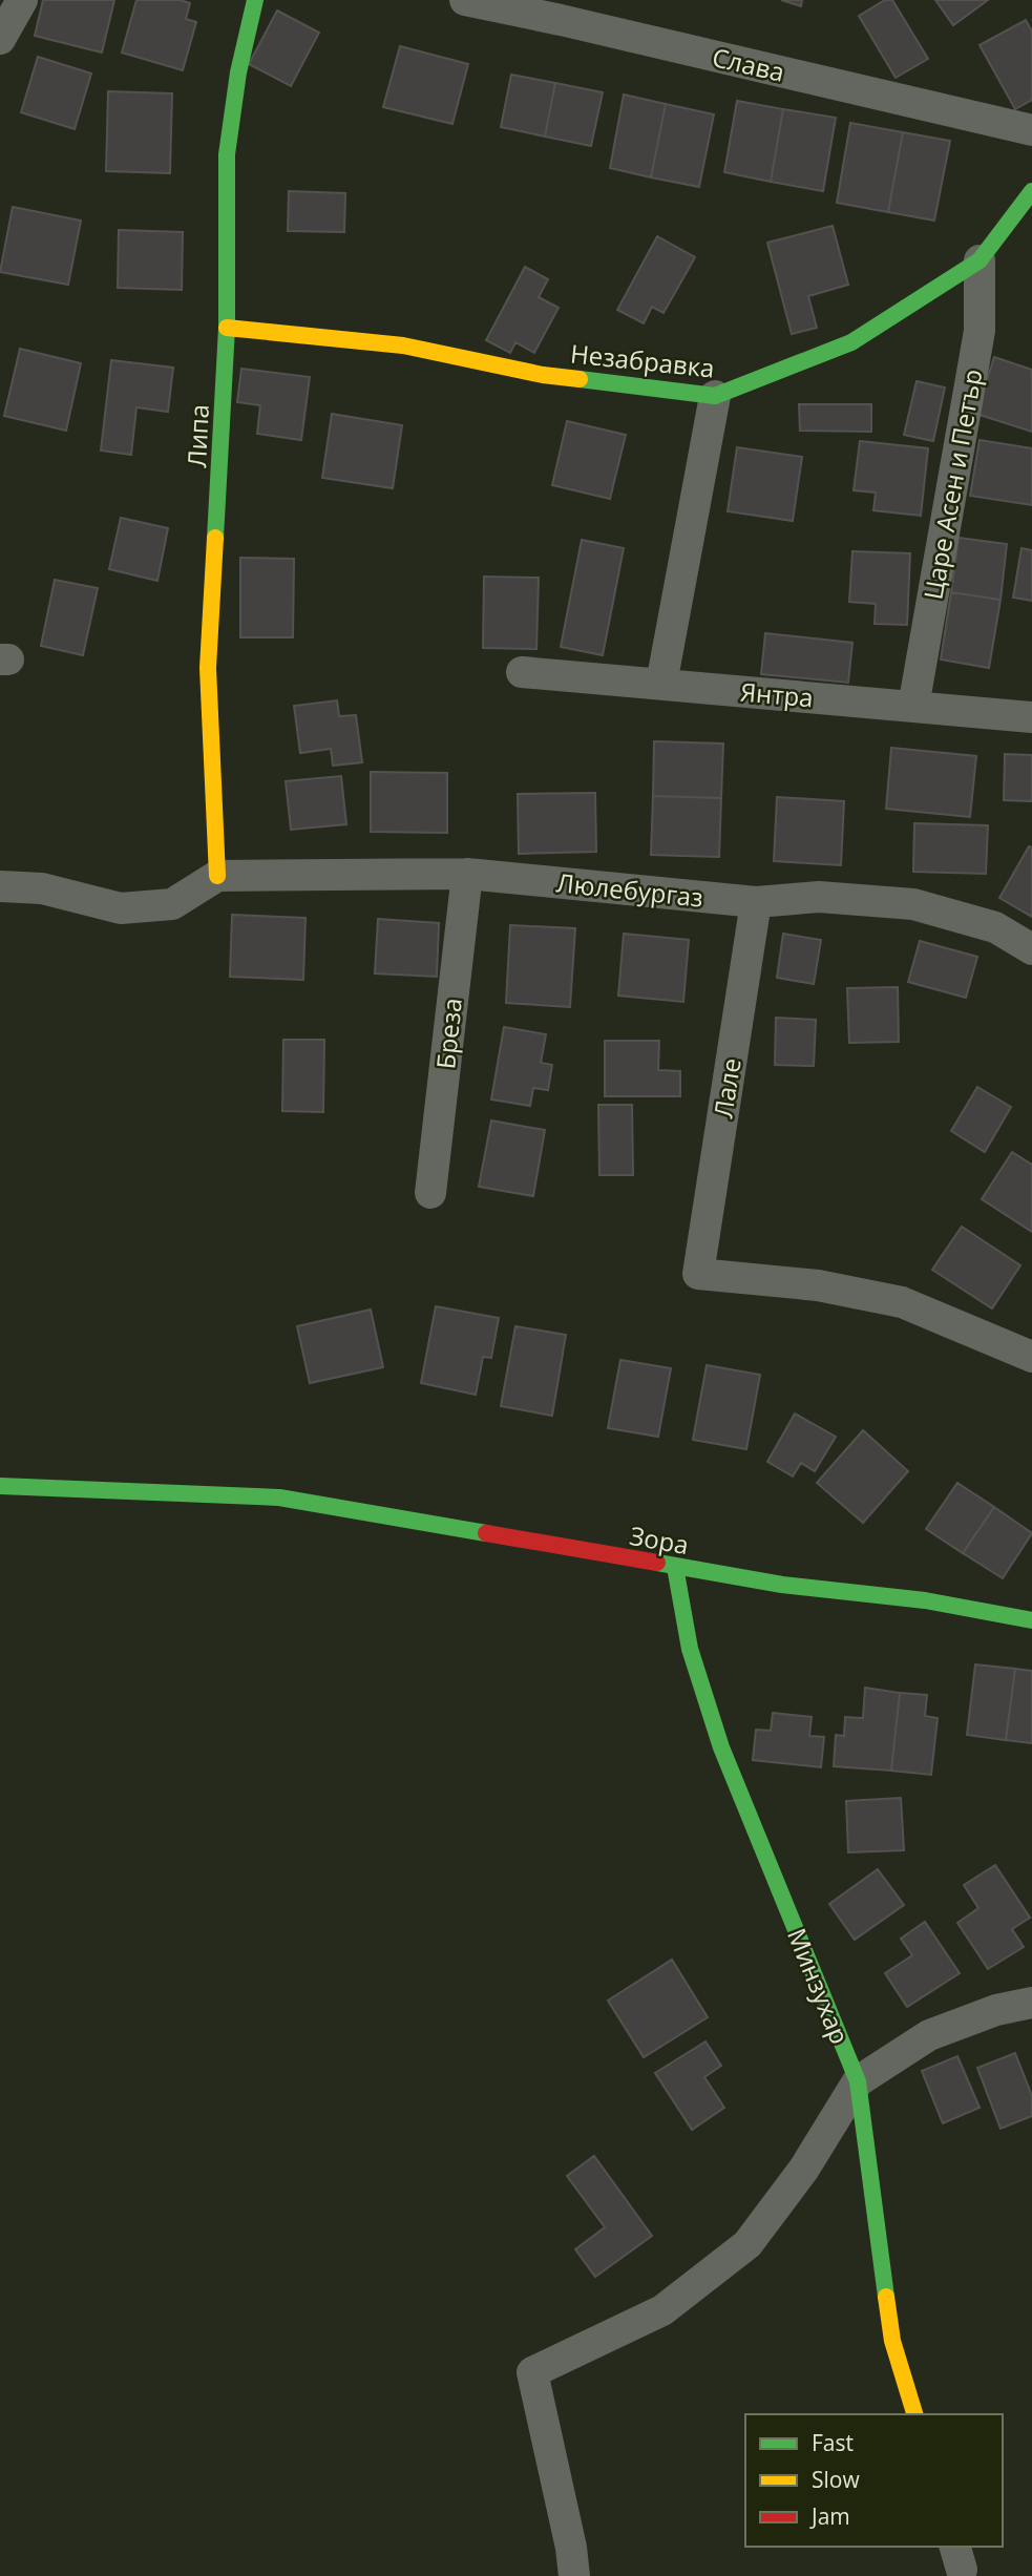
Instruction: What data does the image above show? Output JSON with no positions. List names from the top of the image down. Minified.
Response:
{"streets":{"street":["Слава","Незабравка","Липа","Царе Асен и Петър","Янтра","Люлебургаз","Бреза","Лале","Зора","Минзухар"]},"crossings":[["Незабравка","Липа"],["Незабравка","Царе Асен и Петър"],["Липа","Люлебургаз"],["Царе Асен и Петър","Янтра"],["Люлебургаз","Бреза"],["Люлебургаз","Лале"],["Зора","Минзухар"]],"legend":["Fast","Slow","Jam"]}
